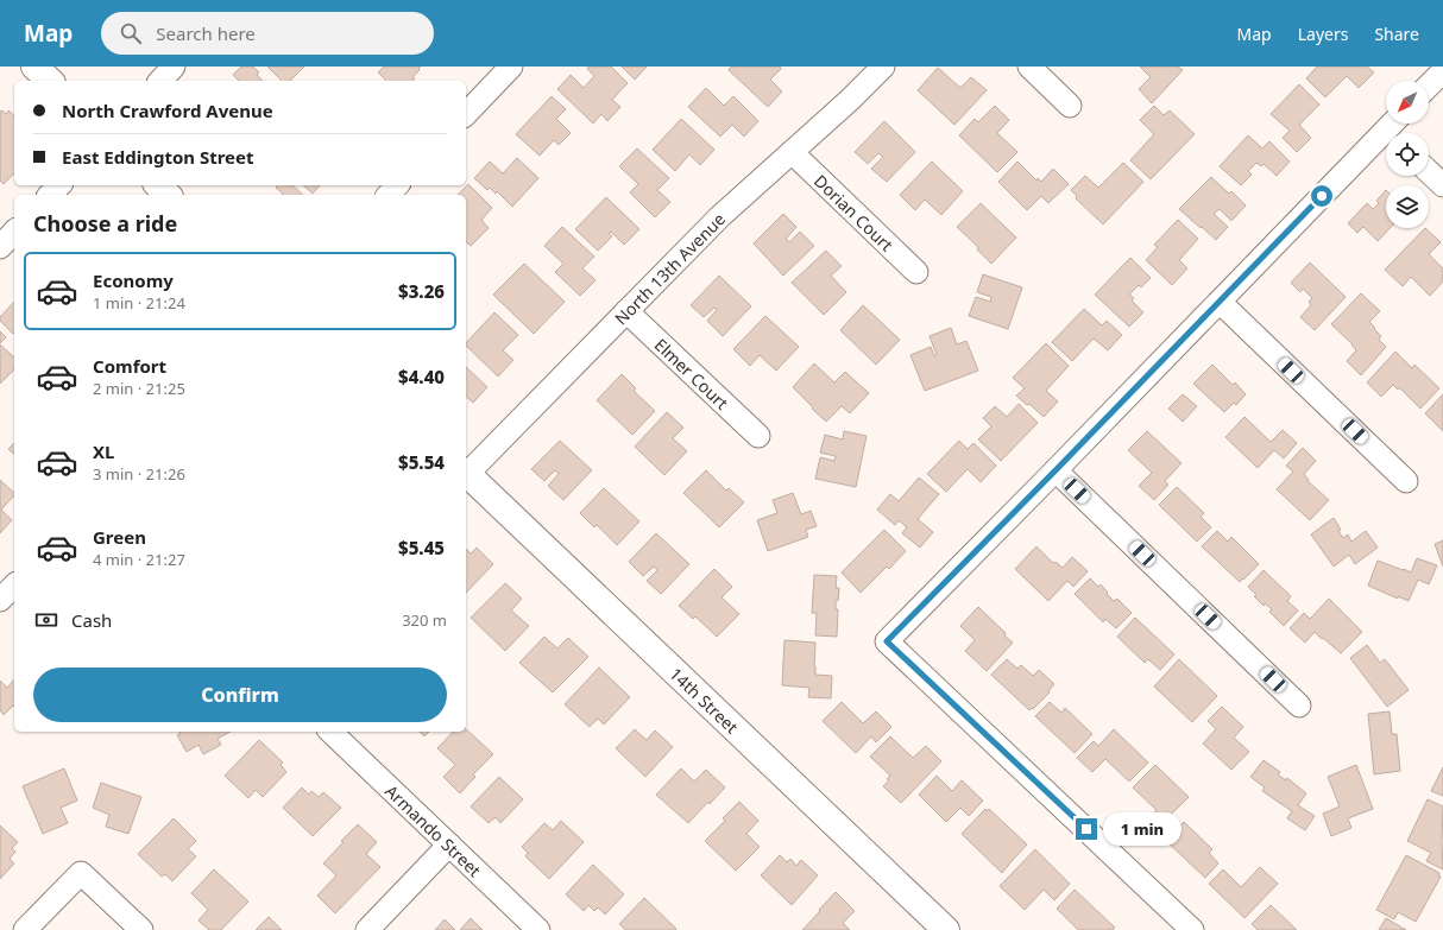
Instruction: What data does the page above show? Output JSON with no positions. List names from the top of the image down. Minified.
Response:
{"streets":{"street":["Dorian Court","North 13th Avenue","Elmer Court","14th Street","Armando Street"]},"crossings":[["Dorian Court","North 13th Avenue"],["North 13th Avenue","Elmer Court"]],"north":"bottom left","page":{"header":"Map","search":"Search here","nav":["Map","Layers","Share"],"banner":["North Crawford Avenue","East Eddington Street"],"heading":"Choose a ride","list":[{"name":"Economy","note":"1 min · 21:24","value":"$3.26"},{"name":"Comfort","note":"2 min · 21:25","value":"$4.40"},{"name":"XL","note":"3 min · 21:26","value":"$5.54"},{"name":"Green","note":"4 min · 21:27","value":"$5.45"}],"pay":["Cash","320 m"],"buttons":"Confirm","bubble":"1 min"}}
